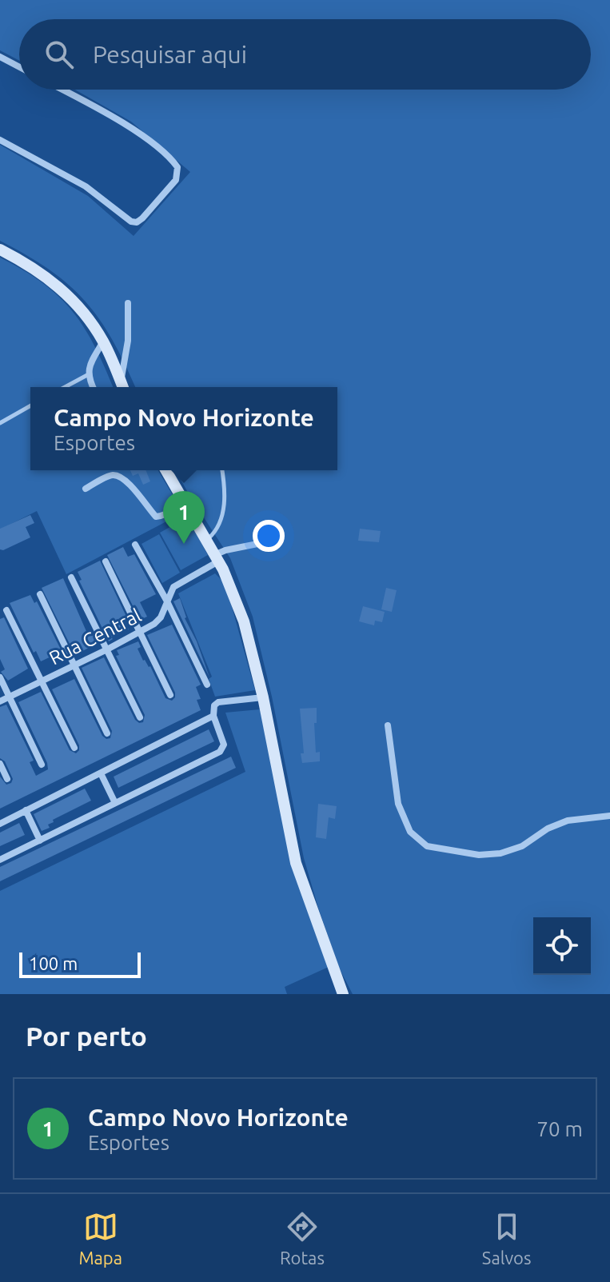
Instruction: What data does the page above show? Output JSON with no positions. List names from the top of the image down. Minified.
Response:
{"streets":{"street":["Rua Central"]},"scale_bar":"100 m","page":{"search":"Pesquisar aqui","popup":["Campo Novo Horizonte","Esportes"],"pins":"1","scale":"100 m","heading":"Por perto","list":[{"mark":"1","name":"Campo Novo Horizonte","note":"Esportes","value":"70 m"}],"nav":["Mapa","Rotas","Salvos"]}}
